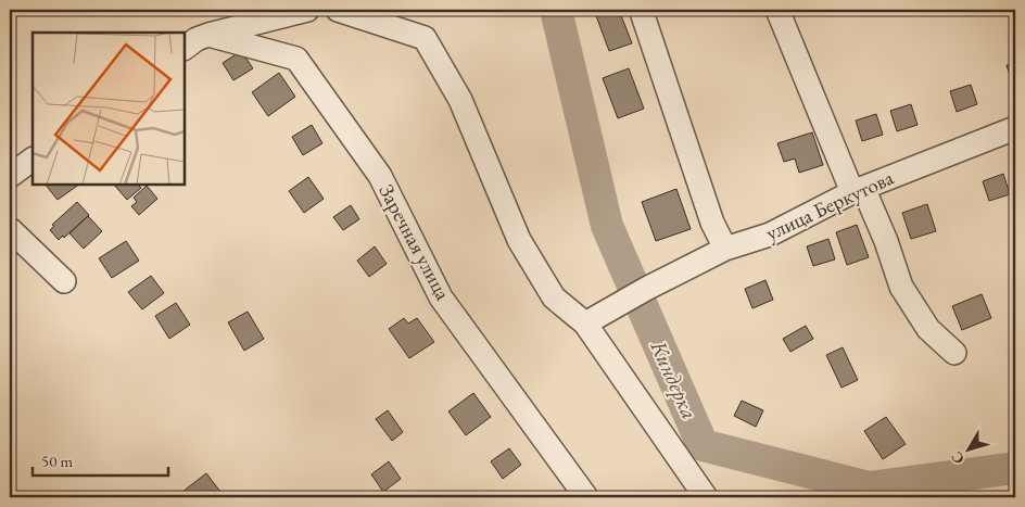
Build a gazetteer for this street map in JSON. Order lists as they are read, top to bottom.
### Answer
{
  "streets": {
    "street": ["улица Беркутова", "Заречная улица"]
  },
  "water": ["Киндерка"],
  "scale_bar": "50 m",
  "north": "bottom left"
}
